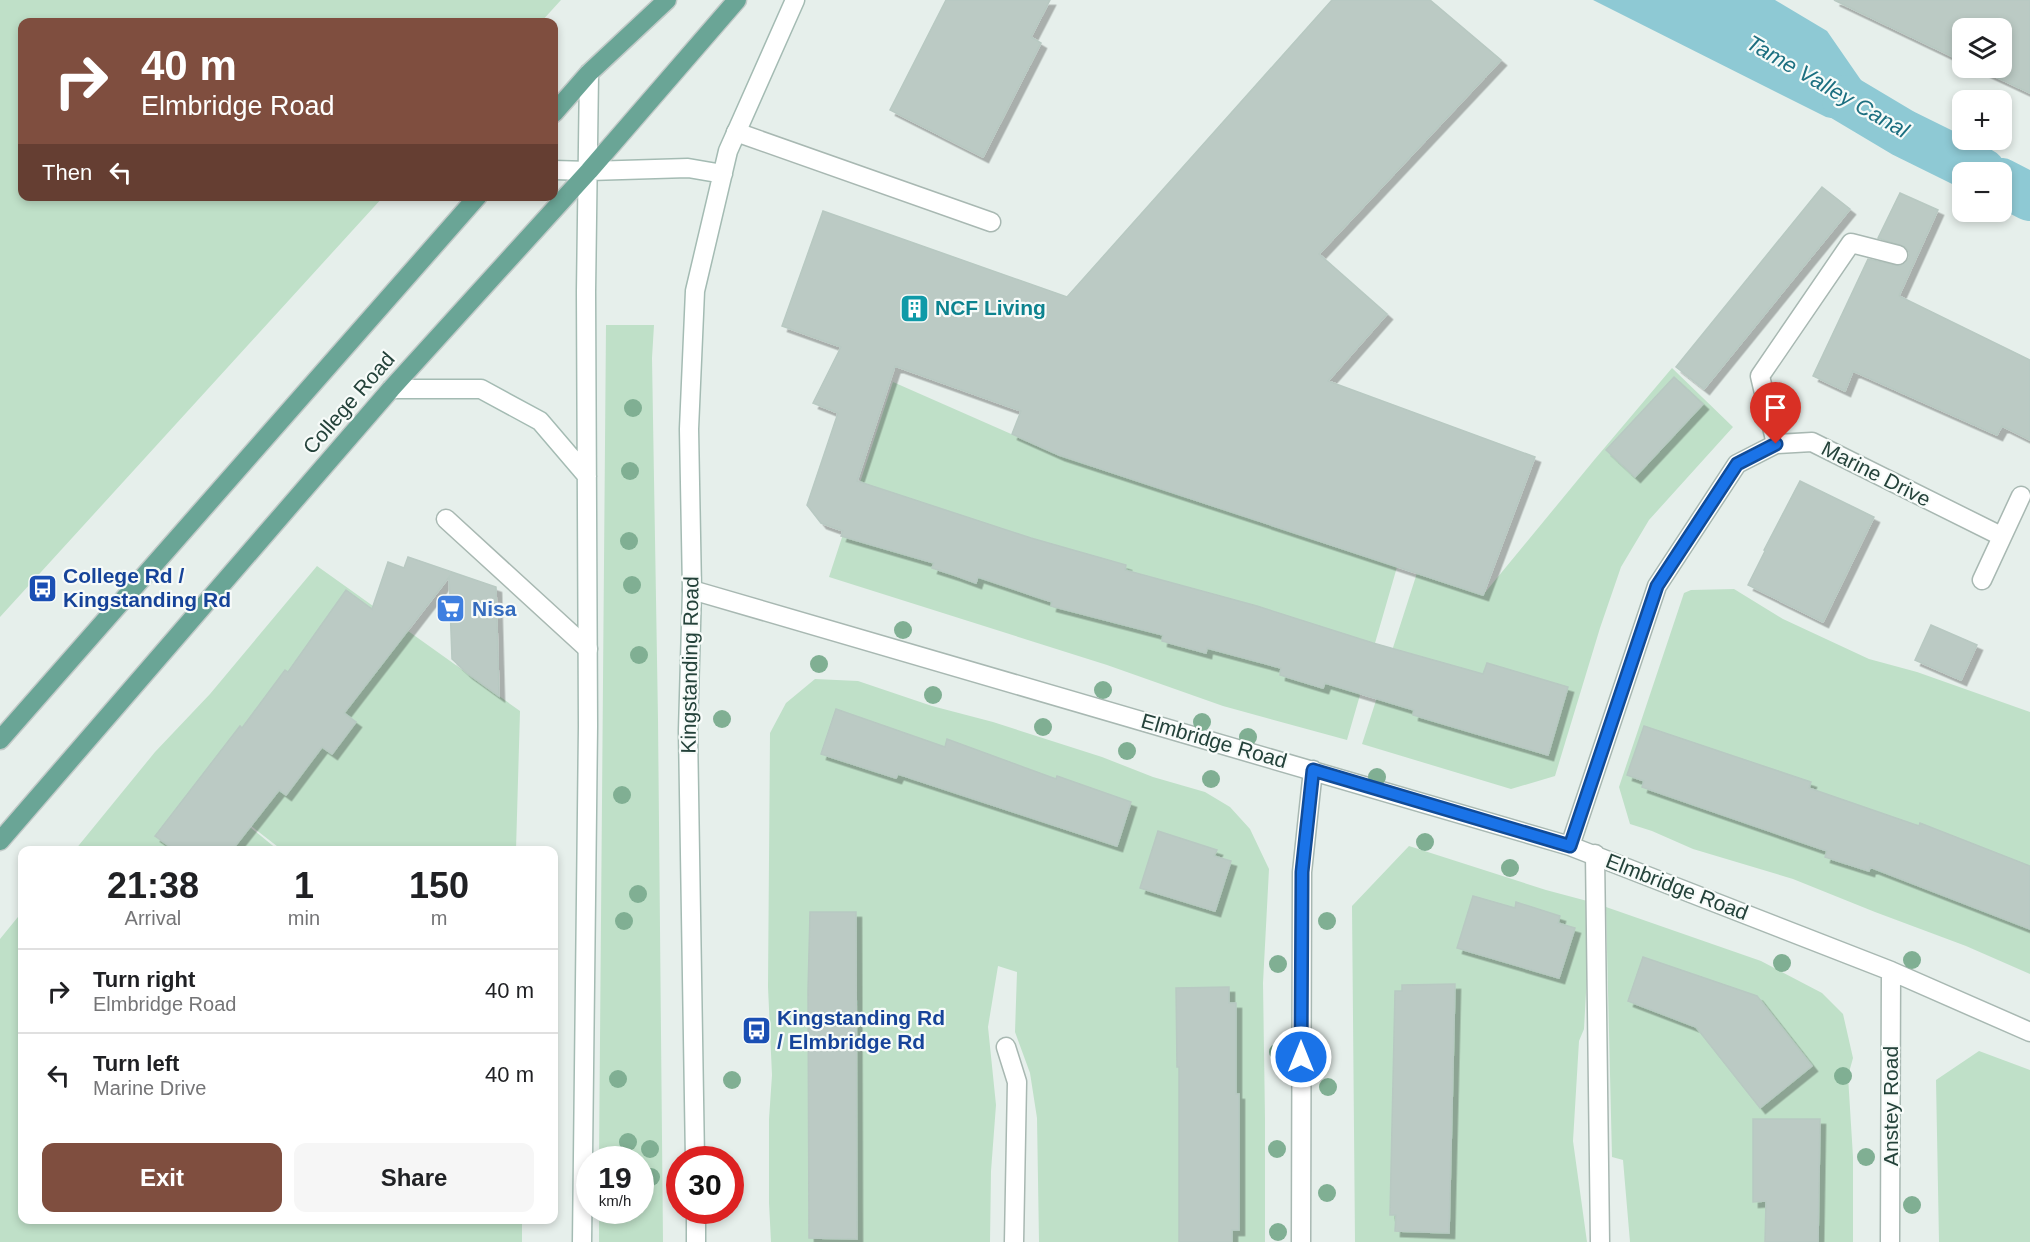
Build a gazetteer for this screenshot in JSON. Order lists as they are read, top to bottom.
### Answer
{
  "streets": {
    "main road": ["College Road"],
    "street": [
      "Marine Drive",
      "Kingstanding Road",
      "Elmbridge Road",
      "Anstey Road"
    ]
  },
  "crossings": [
    ["Marine Drive", "Elmbridge Road"],
    ["Kingstanding Road", "Elmbridge Road"],
    ["Elmbridge Road", "Anstey Road"]
  ],
  "water": ["Tame Valley Canal"],
  "places": {
    "building": ["NCF Living"],
    "bus stop": ["College Rd / Kingstanding Rd", "Kingstanding Rd / Elmbridge Rd"],
    "supermarket": ["Nisa"]
  },
  "page": {
    "map_buttons": ["+", "−"],
    "turn": ["40 m", "Elmbridge Road"],
    "then": "Then",
    "eta": [
      "21:38",
      "Arrival",
      "1",
      "min",
      "150",
      "m"
    ],
    "list": [
      {
        "name": "Turn right",
        "note": "Elmbridge Road",
        "value": "40 m"
      },
      {
        "name": "Turn left",
        "note": "Marine Drive",
        "value": "40 m"
      }
    ],
    "buttons": ["Exit", "Share"],
    "speed": "19 km/h",
    "limit": "30"
  }
}
